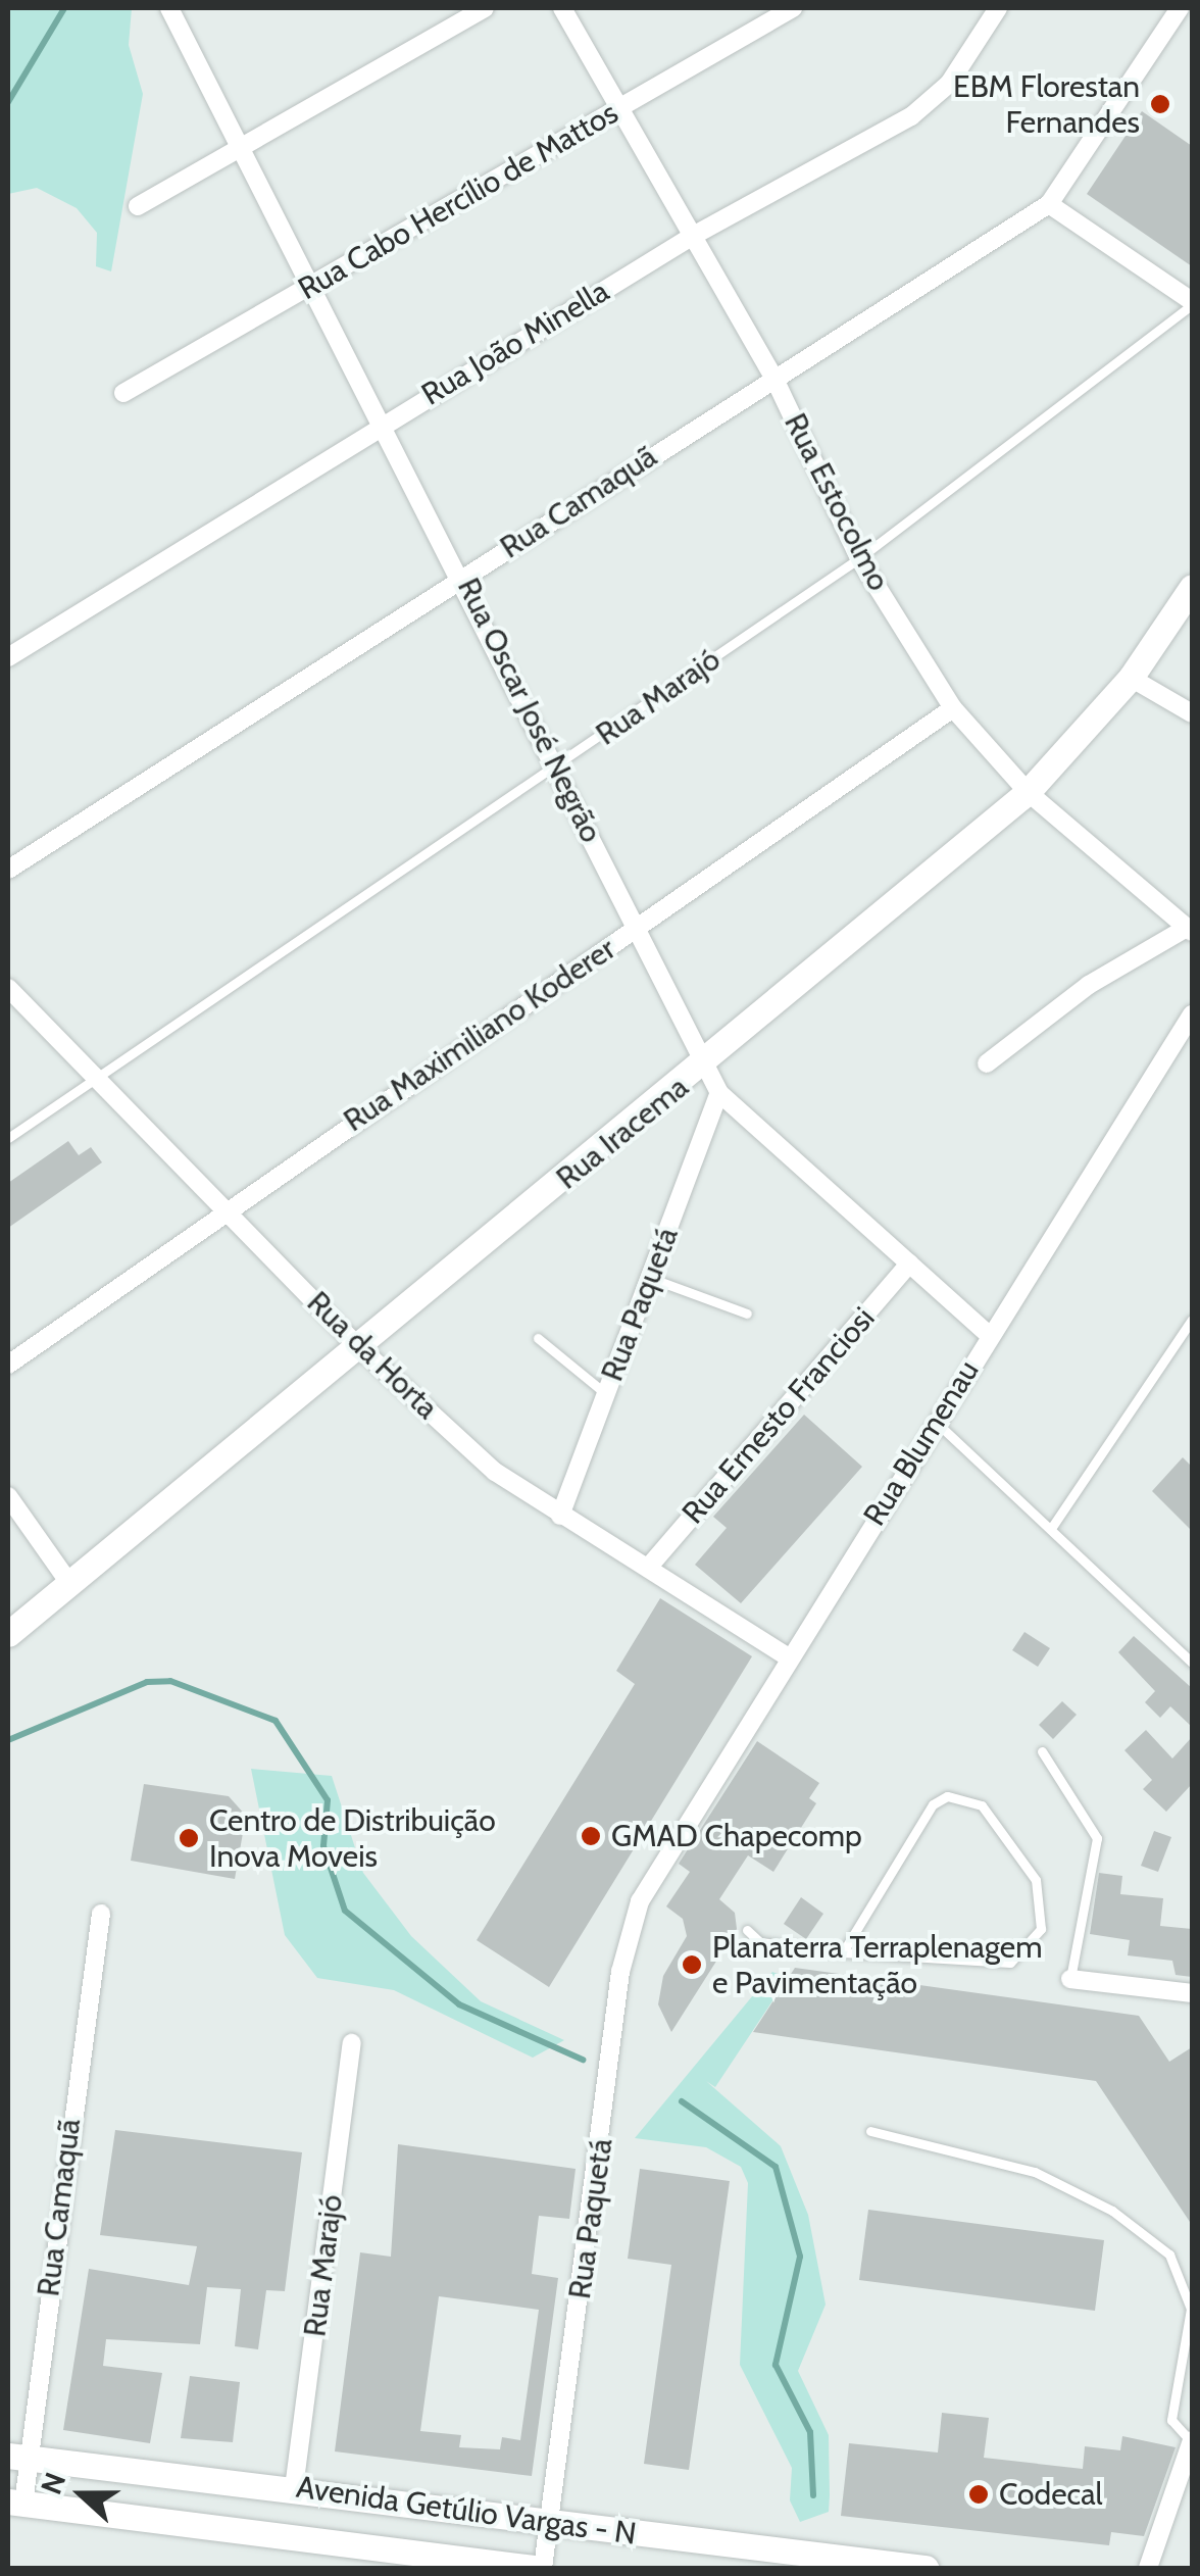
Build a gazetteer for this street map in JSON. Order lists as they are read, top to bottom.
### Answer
{
  "streets": {
    "street": [
      "Rua Cabo Hercílio de Mattos",
      "Rua João Minella",
      "Rua Camaquã",
      "Rua Estocolmo",
      "Rua Marajó",
      "Rua Oscar José Negrão",
      "Rua Maximiliano Koderer",
      "Rua Iracema",
      "Rua Paquetá",
      "Rua da Horta",
      "Rua Ernesto Franciosi",
      "Rua Blumenau",
      "Avenida Getúlio Vargas - N"
    ]
  },
  "crossings": [
    ["Rua Cabo Hercílio de Mattos", "Rua Estocolmo"],
    ["Rua Cabo Hercílio de Mattos", "Rua Oscar José Negrão"],
    ["Rua João Minella", "Rua Estocolmo"],
    ["Rua João Minella", "Rua Oscar José Negrão"],
    ["Rua Camaquã", "Rua Estocolmo"],
    ["Rua Camaquã", "Rua Oscar José Negrão"],
    ["Rua Camaquã", "Avenida Getúlio Vargas - N"],
    ["Rua Estocolmo", "Rua Marajó"],
    ["Rua Estocolmo", "Rua Maximiliano Koderer"],
    ["Rua Estocolmo", "Rua Iracema"],
    ["Rua Marajó", "Rua Oscar José Negrão"],
    ["Rua Marajó", "Rua da Horta"],
    ["Rua Marajó", "Avenida Getúlio Vargas - N"],
    ["Rua Oscar José Negrão", "Rua Maximiliano Koderer"],
    ["Rua Oscar José Negrão", "Rua Iracema"],
    ["Rua Oscar José Negrão", "Rua Paquetá"],
    ["Rua Oscar José Negrão", "Rua Ernesto Franciosi"],
    ["Rua Oscar José Negrão", "Rua Blumenau"],
    ["Rua Maximiliano Koderer", "Rua da Horta"],
    ["Rua Iracema", "Rua da Horta"],
    ["Rua Paquetá", "Rua da Horta"],
    ["Rua Paquetá", "Rua Blumenau"],
    ["Rua Paquetá", "Avenida Getúlio Vargas - N"],
    ["Rua da Horta", "Rua Ernesto Franciosi"],
    ["Rua da Horta", "Rua Blumenau"]
  ],
  "places": [
    "EBM Florestan Fernandes",
    "GMAD Chapecomp",
    "Centro de Distribuição Inova Moveis",
    "Planaterra Terraplenagem e Pavimentação",
    "Codecal"
  ],
  "north": "left"
}
